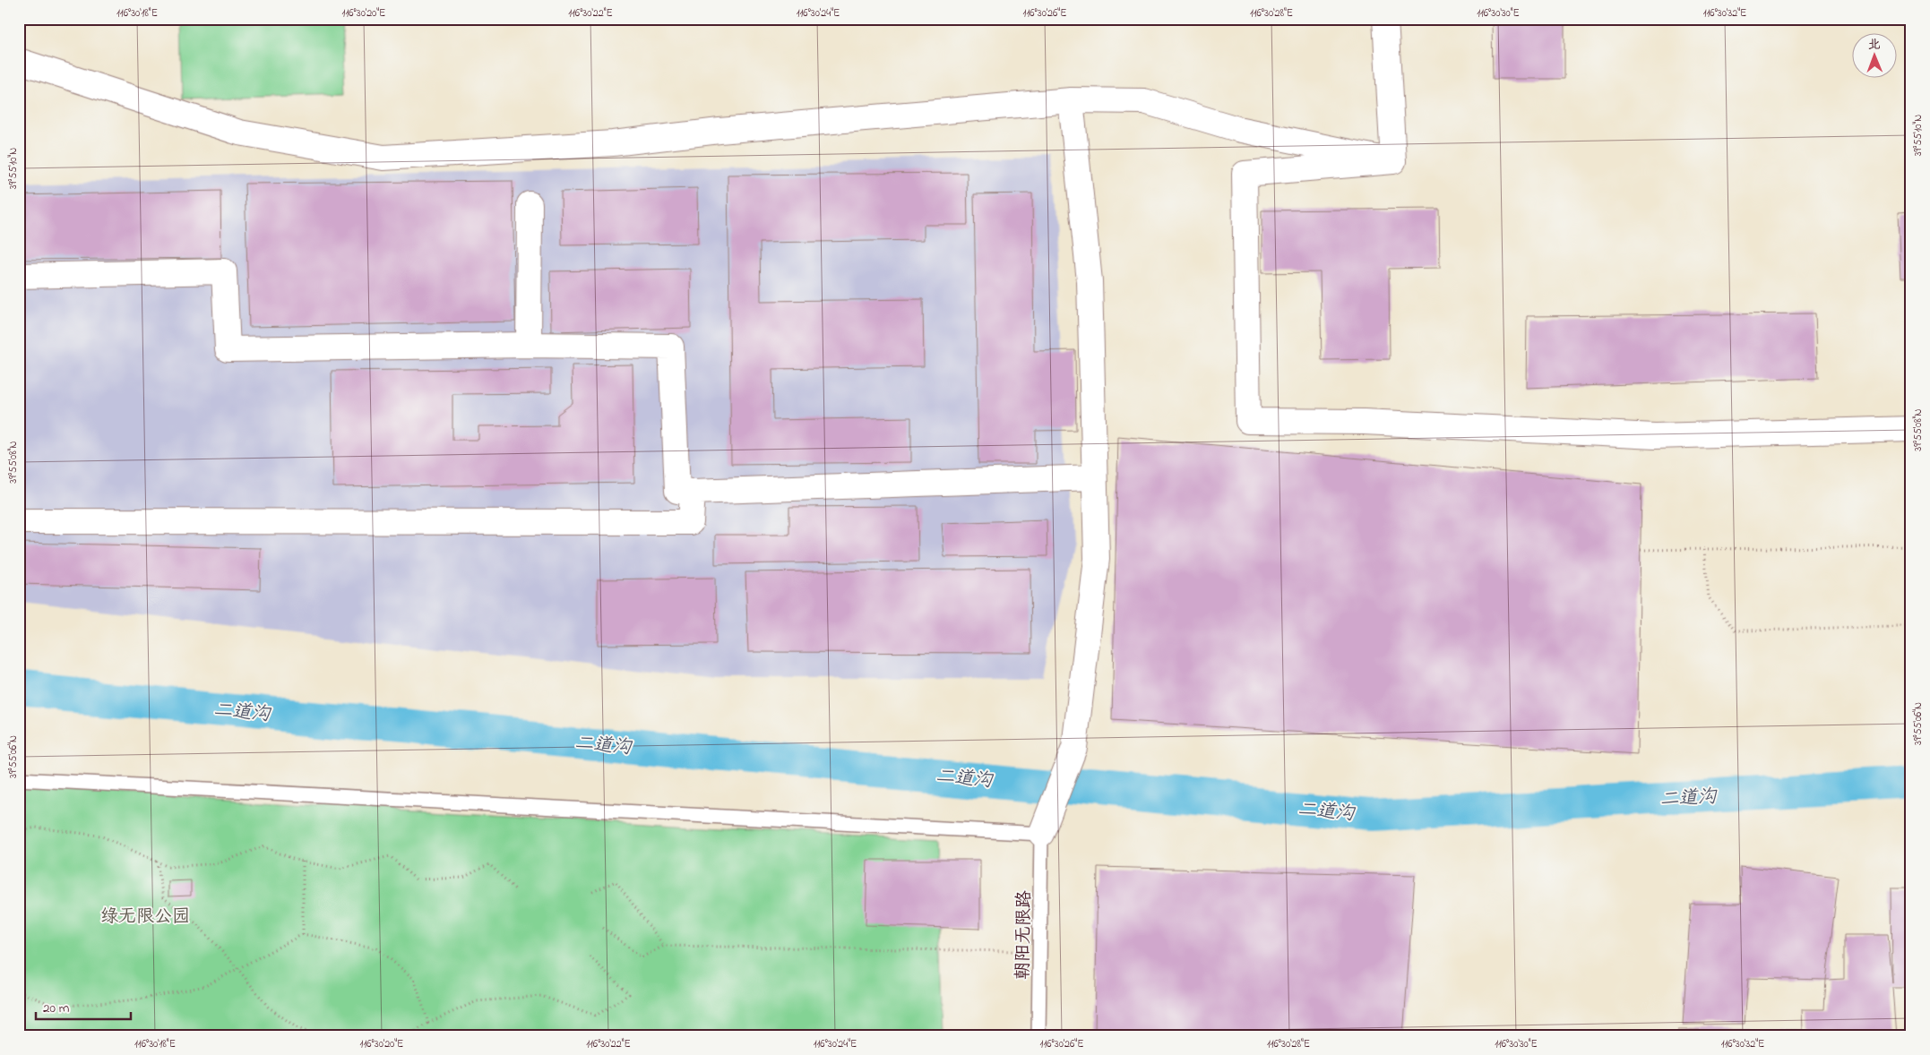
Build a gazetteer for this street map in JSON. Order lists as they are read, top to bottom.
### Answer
{
  "streets": {
    "lane": ["朝阳无限路"]
  },
  "water": ["二道沟"],
  "parks": ["绿无限公园"],
  "scale_bar": "20 m",
  "north": "top",
  "coordinates": [
    "116°30'18\"E",
    "116°30'20\"E",
    "116°30'22\"E",
    "116°30'24\"E",
    "116°30'26\"E",
    "116°30'28\"E",
    "116°30'30\"E",
    "116°30'32\"E",
    "39°55'10\"N",
    "39°55'08\"N",
    "39°55'06\"N"
  ]
}
